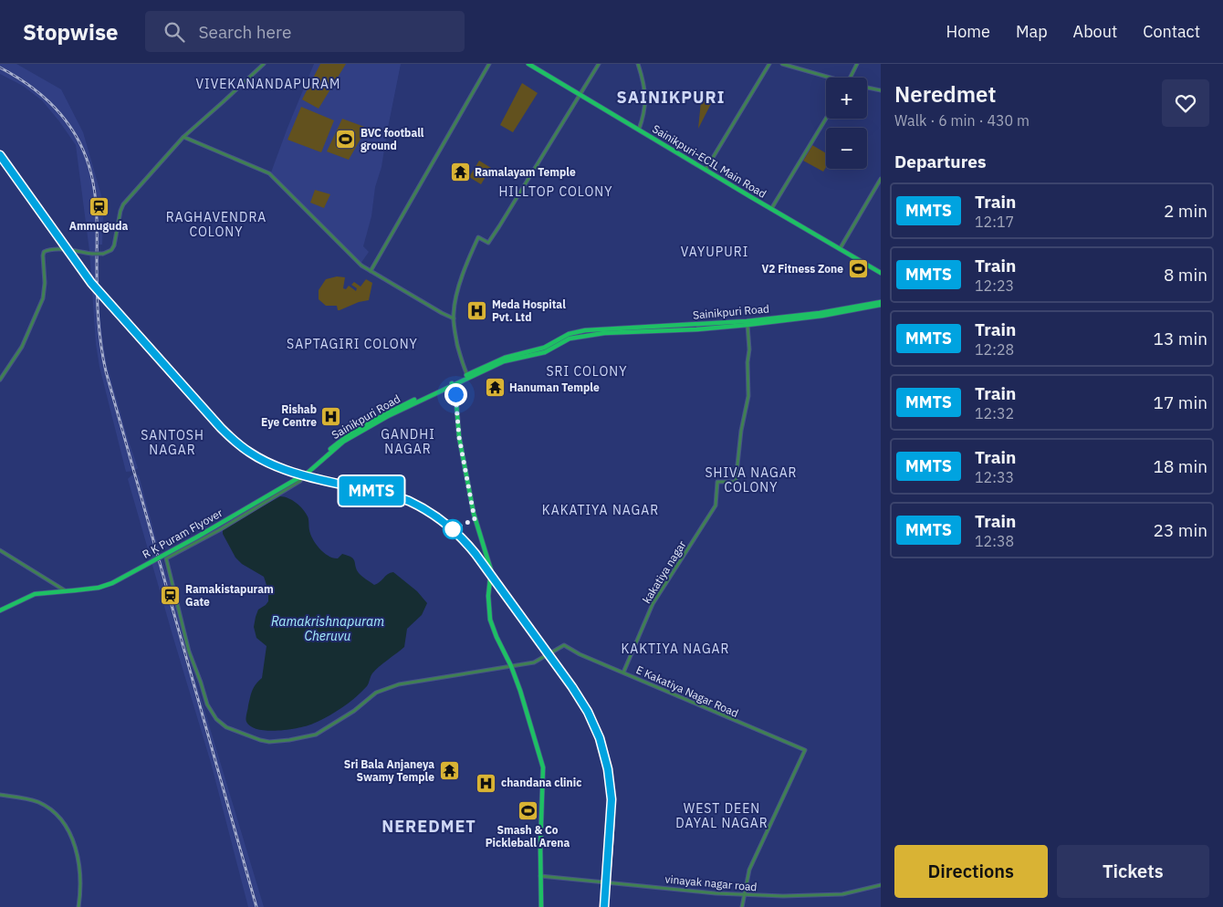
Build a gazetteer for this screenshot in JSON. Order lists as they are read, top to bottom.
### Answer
{
  "streets": {
    "main road": ["Sainikpuri-ECIL Main Road", "Sainikpuri Road", "R K Puram Flyover"],
    "street": ["kakatiya nagar", "E Kakatiya Nagar Road", "vinayak nagar road"]
  },
  "crossings": [
    ["Sainikpuri Road", "R K Puram Flyover"],
    ["Sainikpuri Road", "kakatiya nagar"],
    ["kakatiya nagar", "E Kakatiya Nagar Road"],
    ["E Kakatiya Nagar Road", "vinayak nagar road"]
  ],
  "districts": [
    "VIVEKANANDAPURAM",
    "SAINIKPURI",
    "HILLTOP COLONY",
    "RAGHAVENDRA COLONY",
    "VAYUPURI",
    "SAPTAGIRI COLONY",
    "SRI COLONY",
    "GANDHI NAGAR",
    "SANTOSH NAGAR",
    "SHIVA NAGAR COLONY",
    "KAKATIYA NAGAR",
    "KAKTIYA NAGAR",
    "WEST DEEN DAYAL NAGAR",
    "NEREDMET"
  ],
  "water": ["Ramakrishnapuram Cheruvu"],
  "places": {
    "sports": ["BVC football ground", "V2 Fitness Zone", "Smash & Co Pickleball Arena"],
    "temple": ["Ramalayam Temple", "Hanuman Temple", "Sri Bala Anjaneya Swamy Temple"],
    "station": ["Ammuguda", "Ramakistapuram Gate"],
    "hospital": ["Meda Hospital Pvt. Ltd", "Rishab Eye Centre", "chandana clinic"]
  },
  "page": {
    "header": "Stopwise",
    "search": "Search here",
    "nav": [
      "Home",
      "Map",
      "About",
      "Contact"
    ],
    "on_map": "MMTS",
    "heading": [
      ["Neredmet", "Walk · 6 min · 430 m"],
      "Departures"
    ],
    "map_buttons": ["+", "−"],
    "list": [
      {
        "mark": "MMTS",
        "name": "Train",
        "note": "12:17",
        "value": "2 min"
      },
      {
        "mark": "MMTS",
        "name": "Train",
        "note": "12:23",
        "value": "8 min"
      },
      {
        "mark": "MMTS",
        "name": "Train",
        "note": "12:28",
        "value": "13 min"
      },
      {
        "mark": "MMTS",
        "name": "Train",
        "note": "12:32",
        "value": "17 min"
      },
      {
        "mark": "MMTS",
        "name": "Train",
        "note": "12:33",
        "value": "18 min"
      },
      {
        "mark": "MMTS",
        "name": "Train",
        "note": "12:38",
        "value": "23 min"
      }
    ],
    "buttons": ["Directions", "Tickets"]
  }
}
